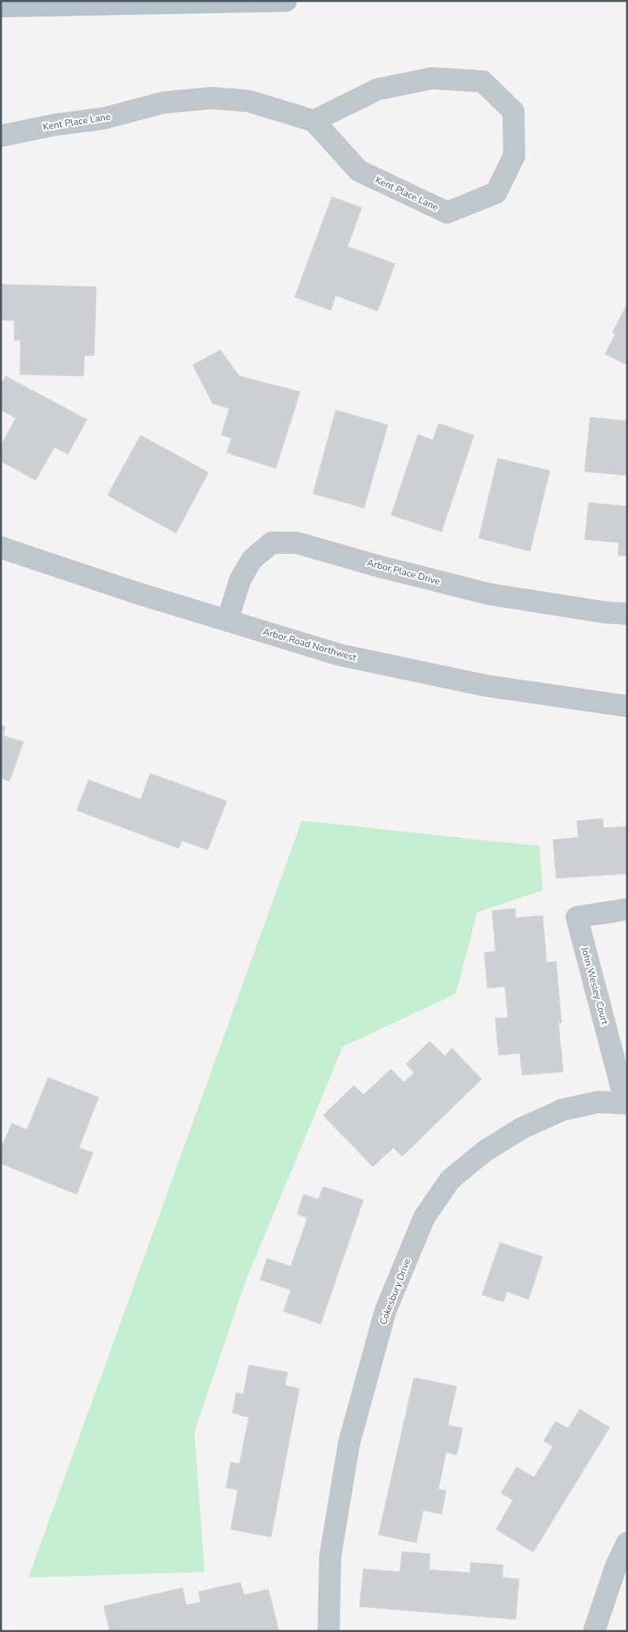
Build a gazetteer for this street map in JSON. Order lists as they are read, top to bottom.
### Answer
{
  "streets": {
    "street": [
      "Kent Place Lane",
      "Arbor Place Drive",
      "Arbor Road Northwest",
      "John Wesley Court",
      "Cokesbury Drive"
    ]
  },
  "crossings": [
    ["Arbor Place Drive", "Arbor Road Northwest"],
    ["John Wesley Court", "Cokesbury Drive"]
  ]
}
